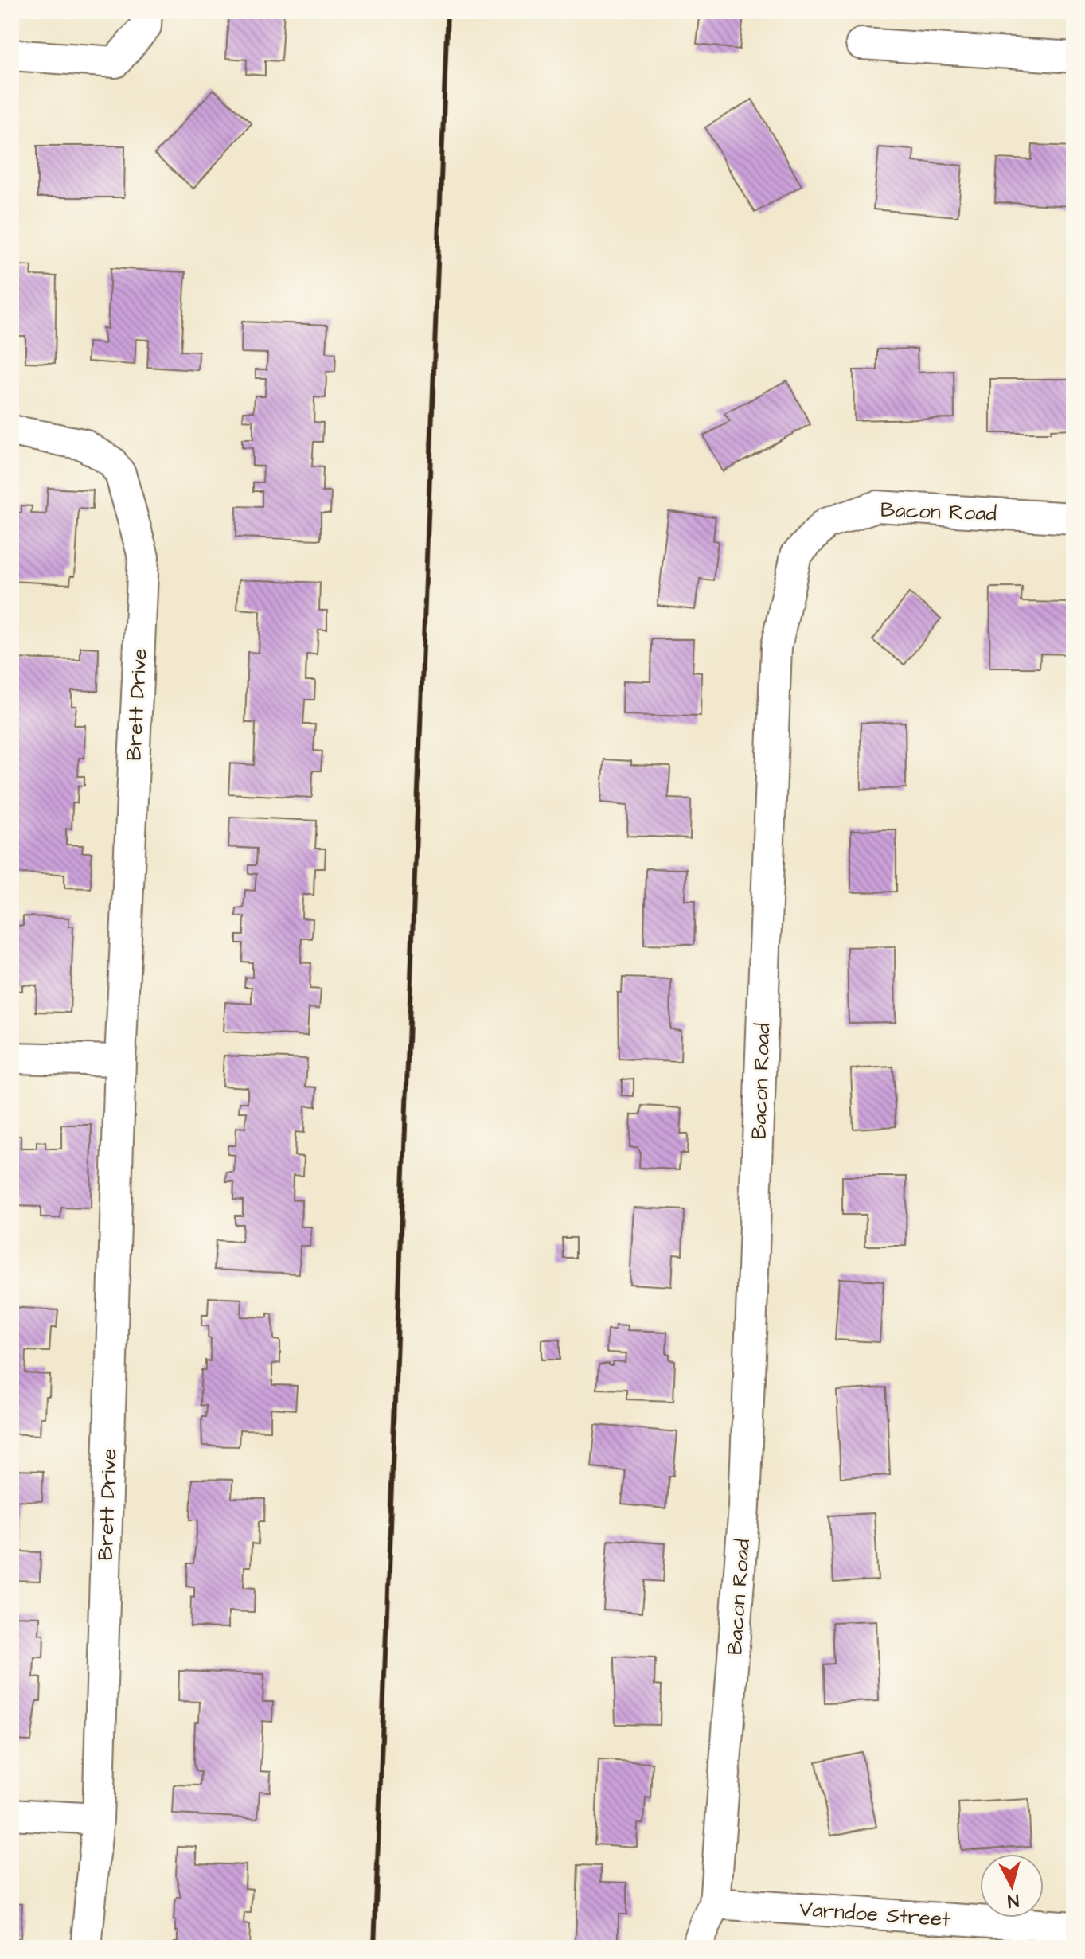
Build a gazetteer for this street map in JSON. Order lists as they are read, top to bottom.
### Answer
{
  "streets": {
    "street": ["Bacon Road", "Brett Drive", "Varndoe Street"]
  },
  "crossings": [
    ["Bacon Road", "Varndoe Street"]
  ],
  "north": "bottom"
}
